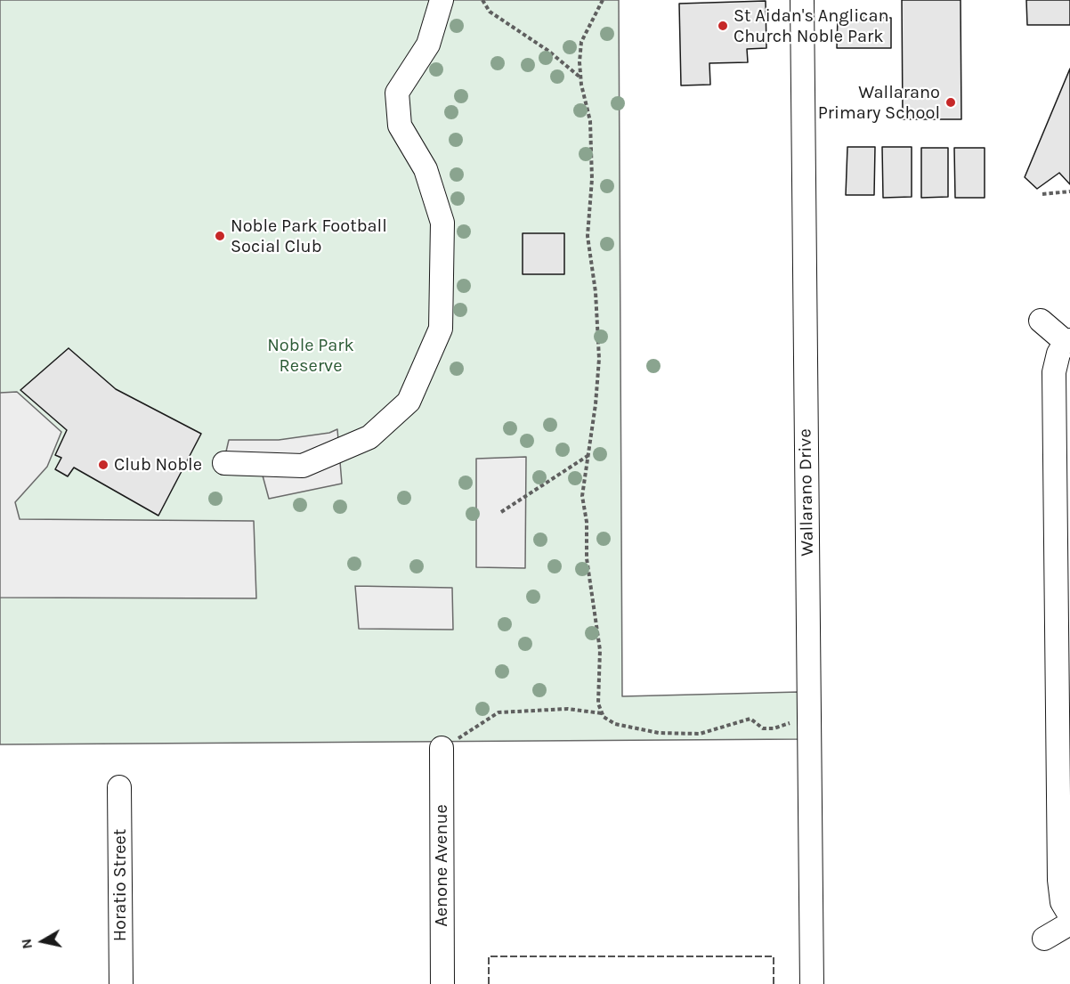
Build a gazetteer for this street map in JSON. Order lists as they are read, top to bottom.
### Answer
{
  "streets": {
    "street": ["Wallarano Drive", "Aenone Avenue", "Horatio Street"]
  },
  "parks": ["Noble Park Reserve"],
  "places": [
    "St Aidan's Anglican Church Noble Park",
    "Wallarano Primary School",
    "Noble Park Football Social Club",
    "Club Noble"
  ],
  "north": "left"
}
